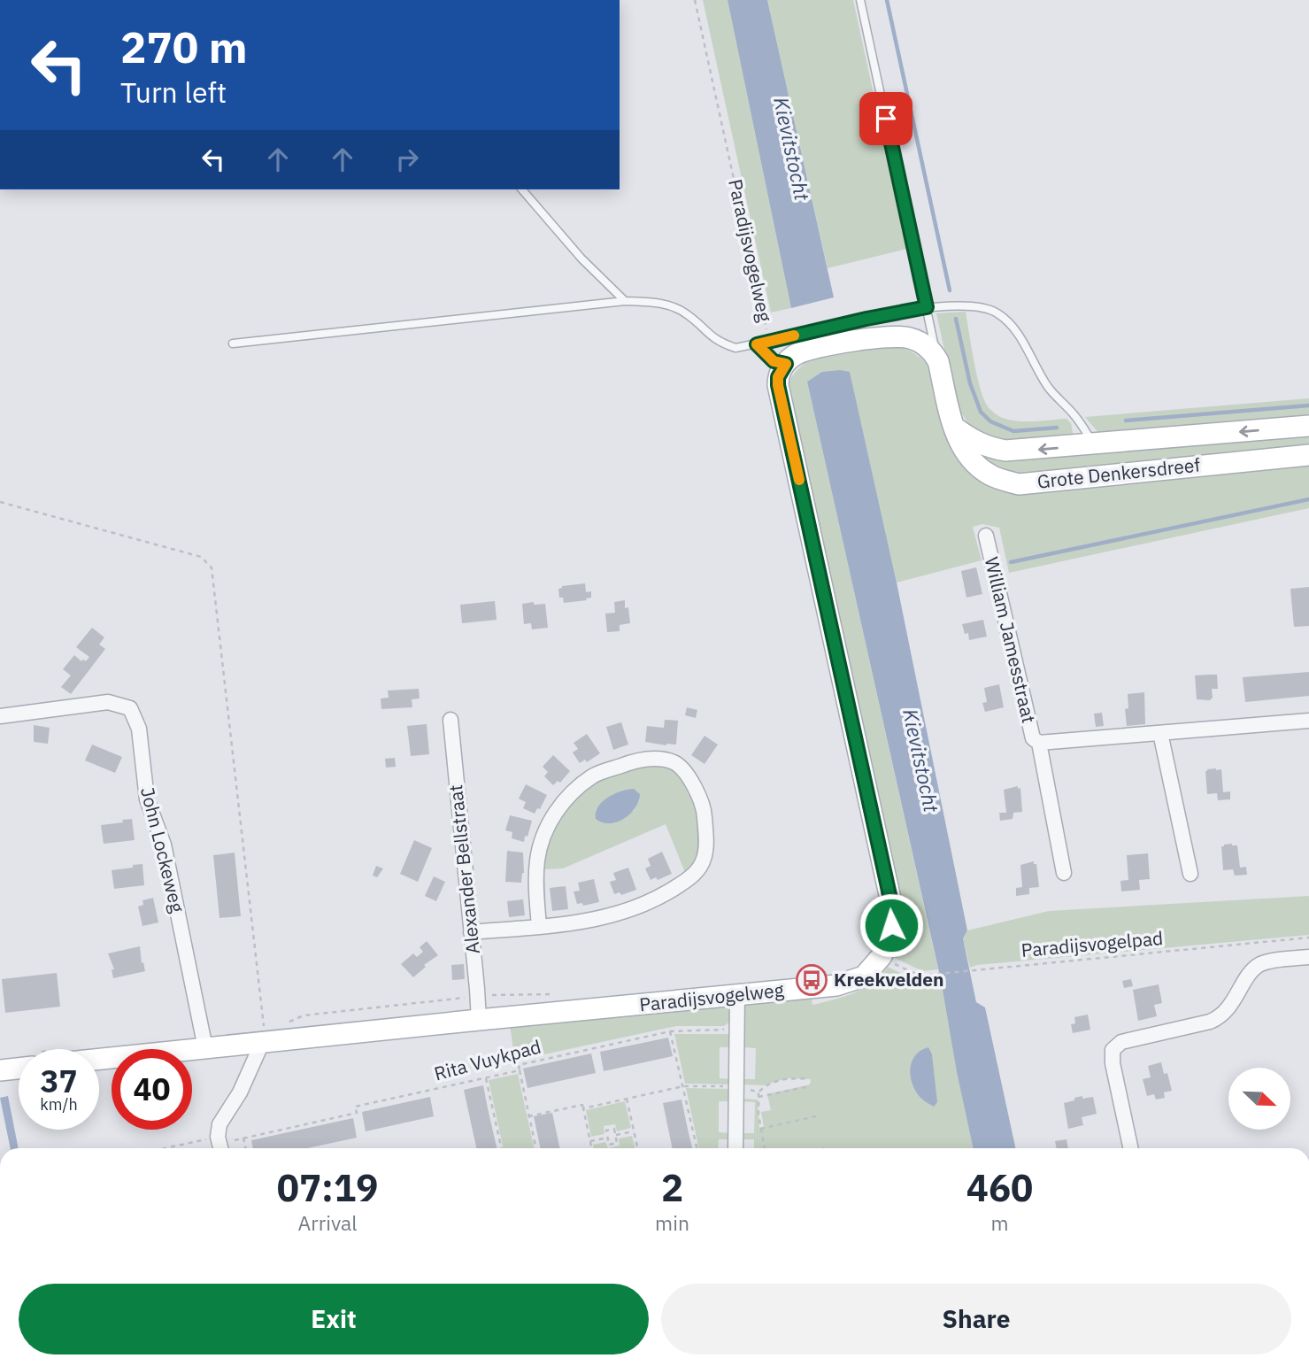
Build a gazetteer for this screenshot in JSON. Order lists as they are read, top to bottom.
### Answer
{
  "streets": {
    "street": [
      "Paradijsvogelweg",
      "Grote Denkersdreef",
      "William Jamesstraat",
      "John Lockeweg",
      "Alexander Bellstraat"
    ],
    "path": ["Paradijsvogelpad", "Rita Vuykpad"]
  },
  "crossings": [
    ["Paradijsvogelweg", "John Lockeweg"],
    ["Paradijsvogelweg", "Alexander Bellstraat"],
    ["Paradijsvogelweg", "Paradijsvogelpad"]
  ],
  "water": ["Kievitstocht"],
  "places": {
    "bus stop": ["Kreekvelden"]
  },
  "north": "bottom right",
  "page": {
    "turn": ["270 m", "Turn left"],
    "speed": "37 km/h",
    "limit": "40",
    "eta": [
      "07:19",
      "Arrival",
      "2",
      "min",
      "460",
      "m"
    ],
    "buttons": ["Exit", "Share"]
  }
}
